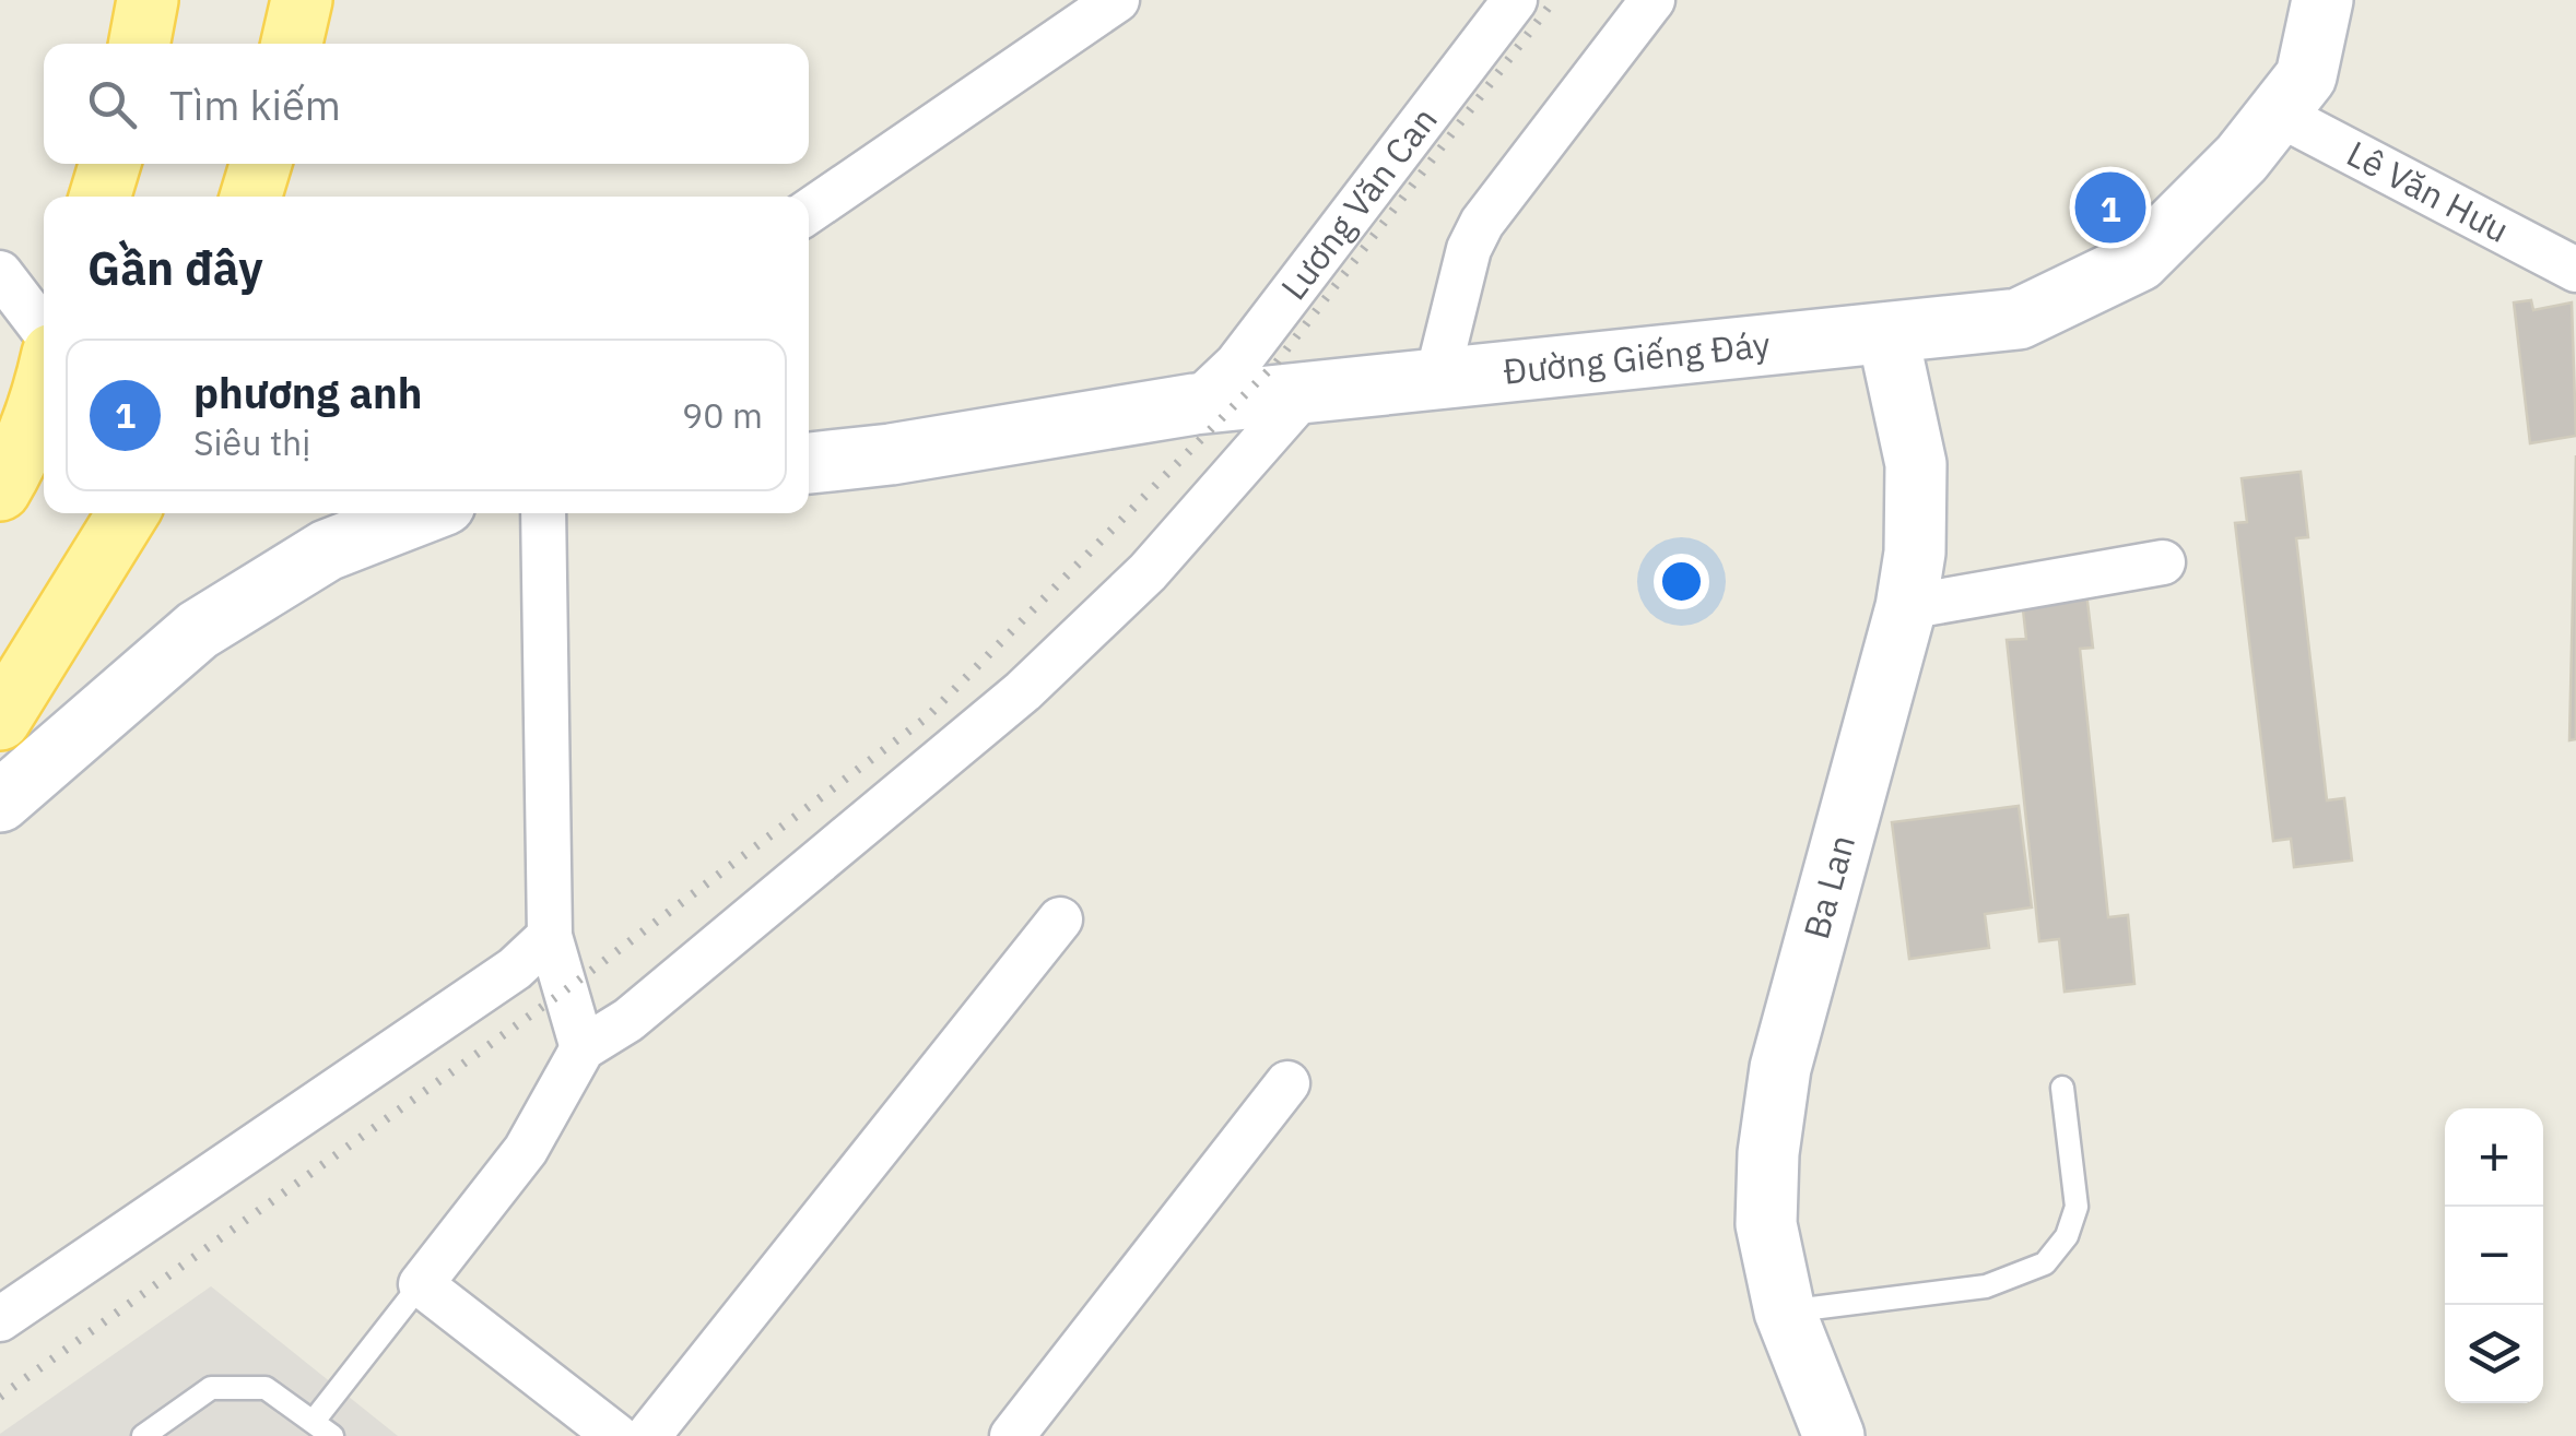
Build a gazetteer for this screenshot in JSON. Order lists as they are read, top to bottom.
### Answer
{
  "streets": {
    "main road": ["Đường Giếng Đáy", "Ba Lan"],
    "street": ["Lê Văn Hưu", "Lương Văn Can"]
  },
  "crossings": [
    ["Lê Văn Hưu", "Đường Giếng Đáy"],
    ["Lương Văn Can", "Đường Giếng Đáy"],
    ["Đường Giếng Đáy", "Ba Lan"]
  ],
  "page": {
    "search": "Tìm kiếm",
    "pins": "1",
    "heading": "Gần đây",
    "list": [
      {
        "mark": "1",
        "name": "phương anh",
        "note": "Siêu thị",
        "value": "90 m"
      }
    ],
    "map_buttons": ["+", "−"]
  }
}
